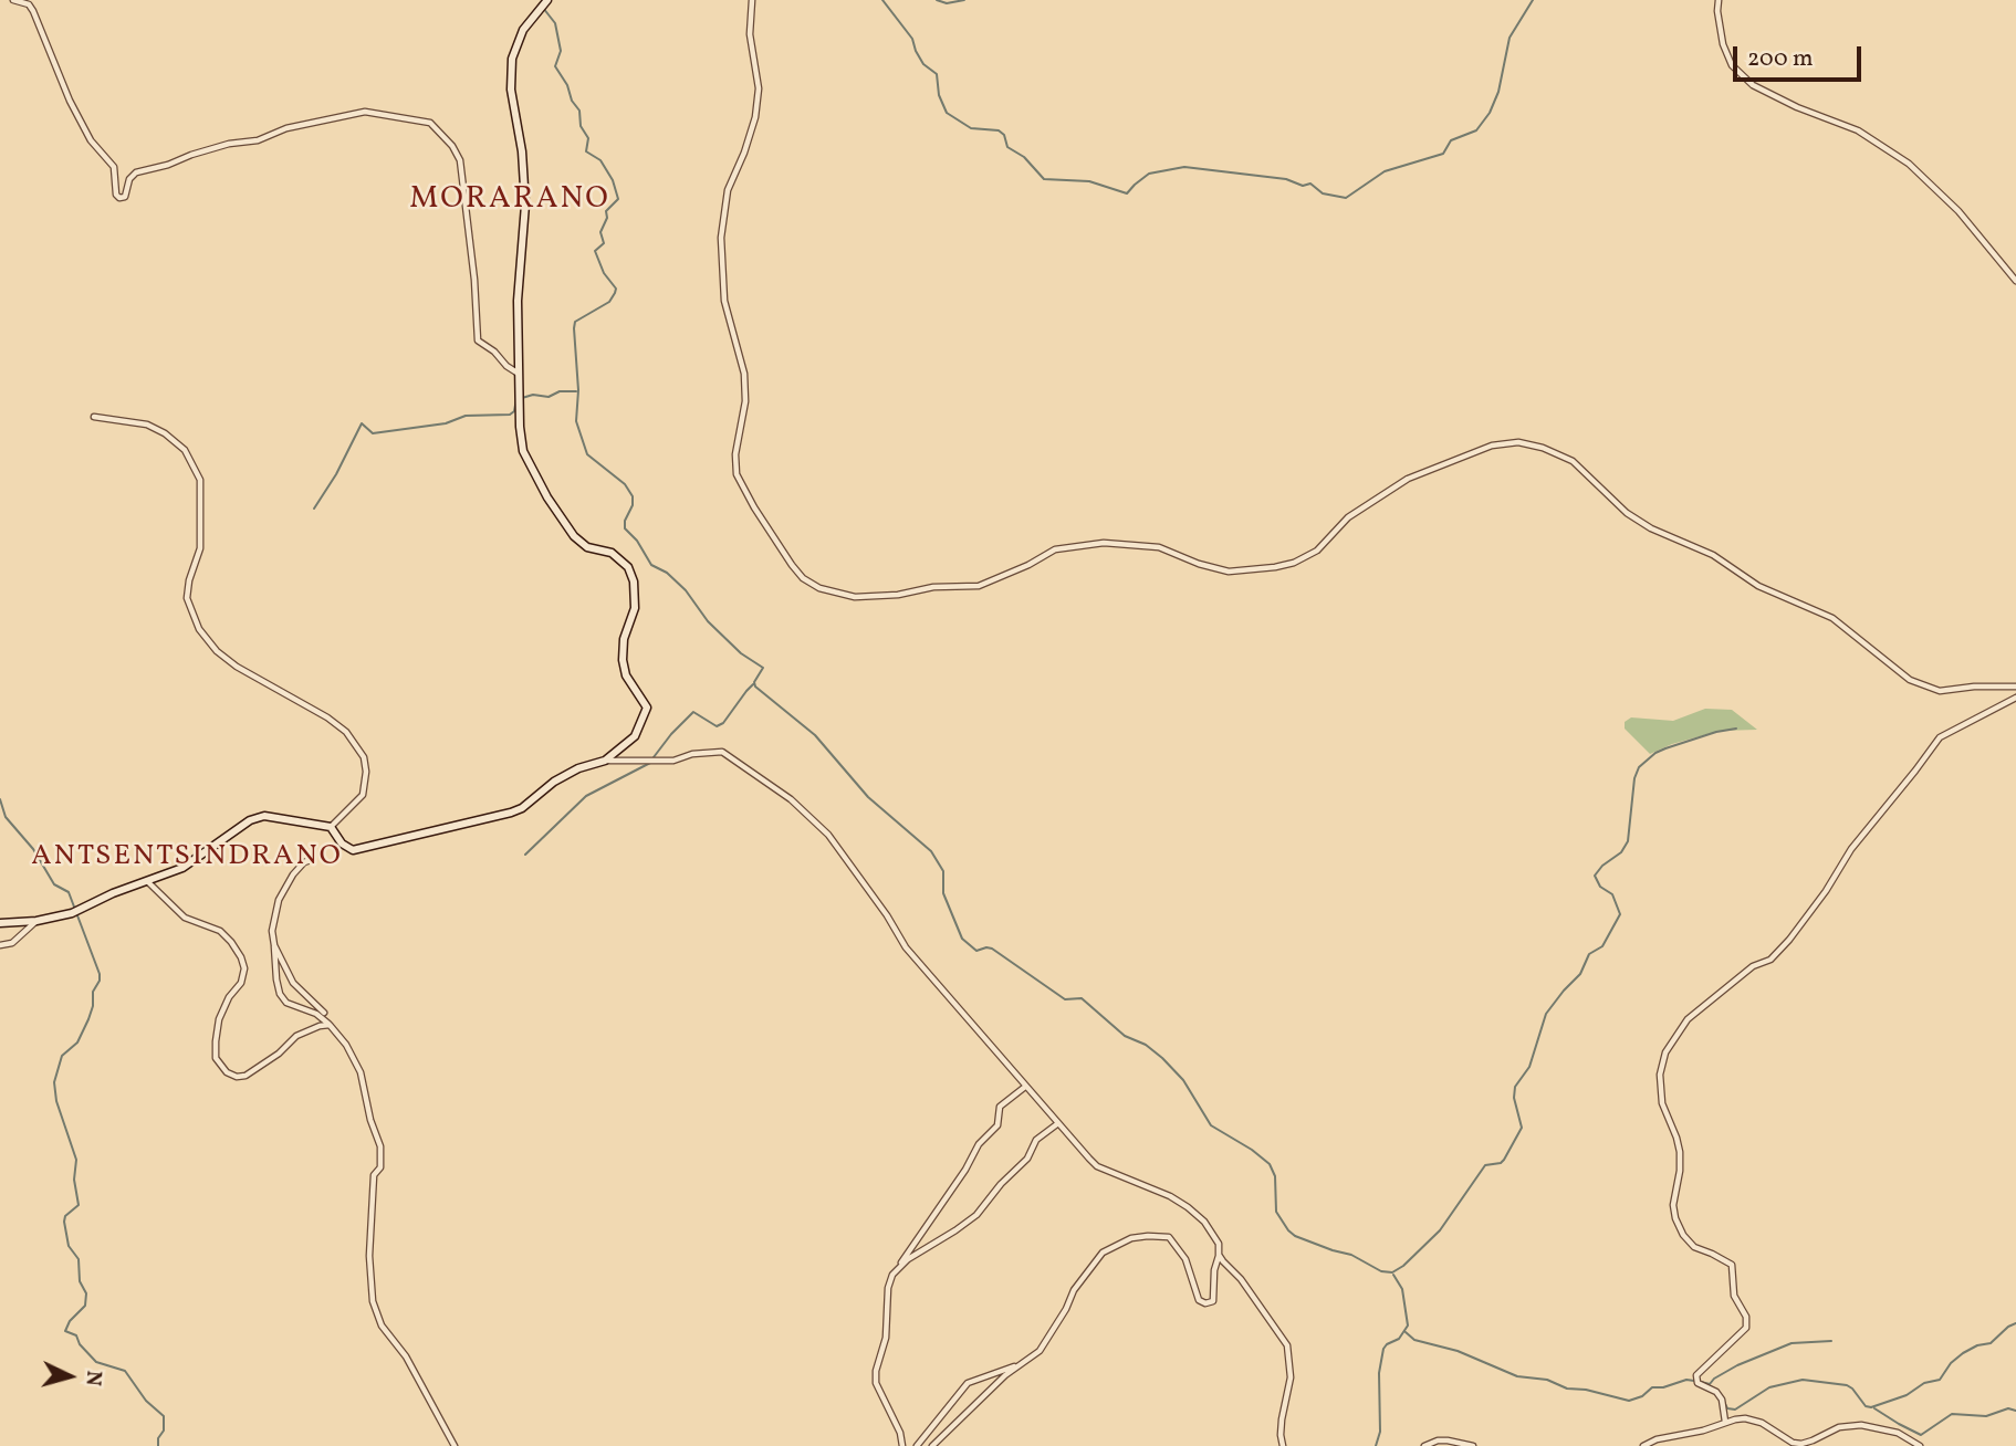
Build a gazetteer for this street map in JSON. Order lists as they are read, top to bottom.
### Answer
{
  "districts": ["MORARANO", "ANTSENTSINDRANO"],
  "scale_bar": "200 m",
  "north": "right"
}
